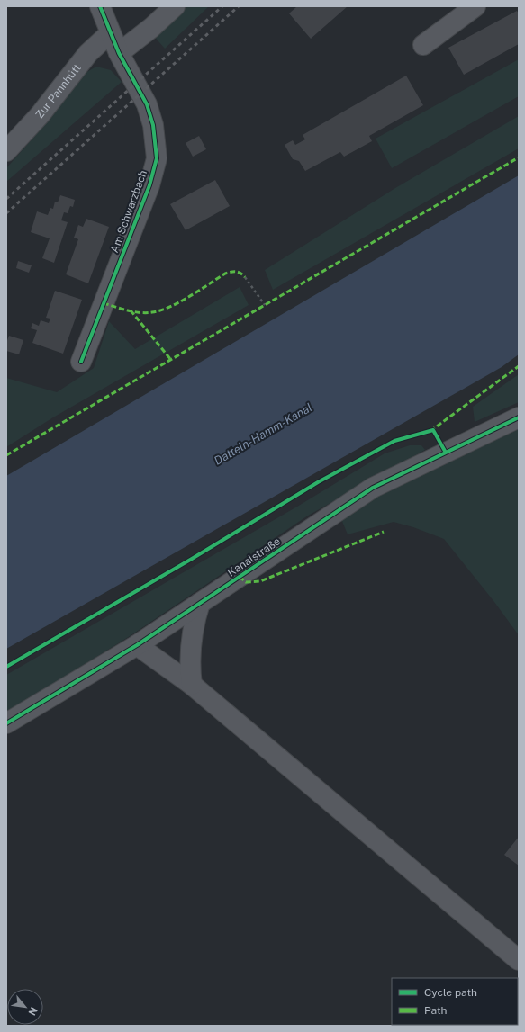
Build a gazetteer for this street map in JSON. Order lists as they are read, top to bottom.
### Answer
{
  "streets": {
    "street": ["Zur Pannhütt", "Am Schwarzbach", "Kanalstraße"]
  },
  "crossings": [
    ["Zur Pannhütt", "Am Schwarzbach"]
  ],
  "water": ["Datteln-Hamm-Kanal"],
  "legend": ["Cycle path", "Path"],
  "north": "bottom right"
}
